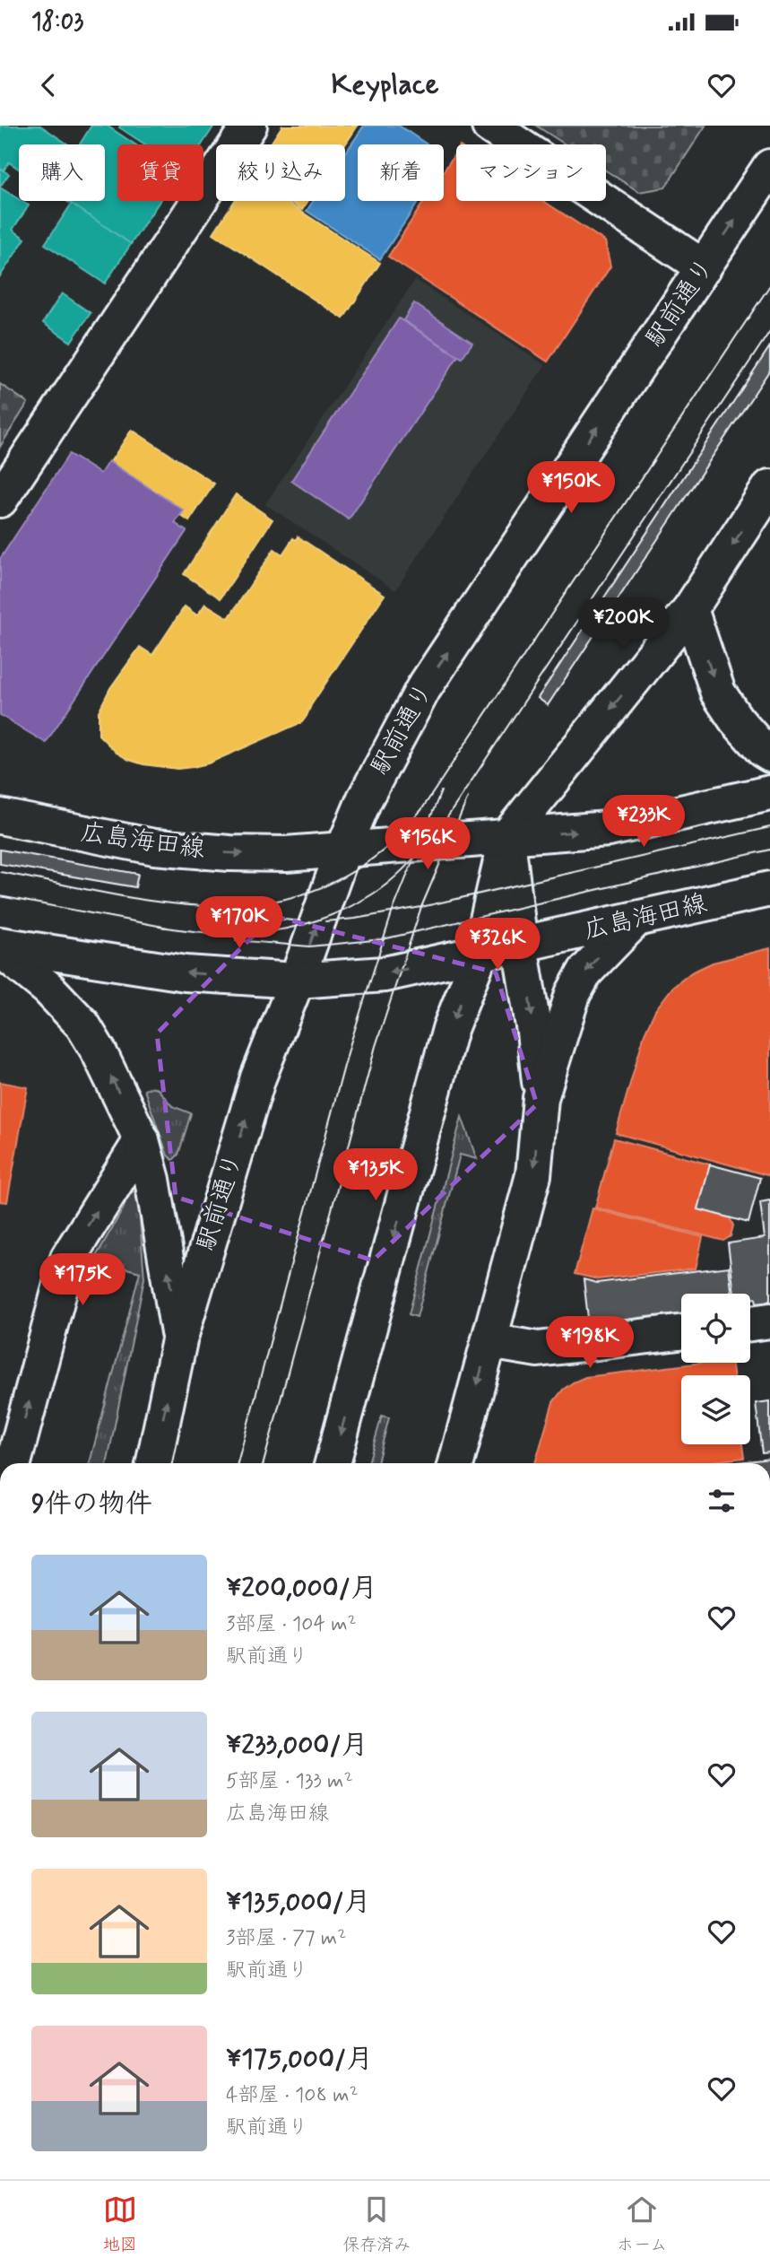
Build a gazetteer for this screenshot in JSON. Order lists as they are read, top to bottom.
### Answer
{
  "streets": {
    "street": ["駅前通り", "広島海田線"]
  },
  "crossings": [
    ["駅前通り", "広島海田線"]
  ],
  "page": {
    "status": "18:03",
    "header": "Keyplace",
    "chip": [
      "購入",
      "賃貸",
      "絞り込み",
      "新着",
      "マンション"
    ],
    "price": [
      "¥150K",
      "¥200K",
      "¥233K",
      "¥156K",
      "¥170K",
      "¥326K",
      "¥135K",
      "¥175K",
      "¥198K"
    ],
    "heading": "9件の物件",
    "list": [
      {
        "name": "¥200,000/月",
        "note": "3部屋 · 104 m² · 駅前通り"
      },
      {
        "name": "¥233,000/月",
        "note": "5部屋 · 133 m² · 広島海田線"
      },
      {
        "name": "¥135,000/月",
        "note": "3部屋 · 77 m² · 駅前通り"
      },
      {
        "name": "¥175,000/月",
        "note": "4部屋 · 108 m² · 駅前通り"
      }
    ],
    "tabs": ["地図", "保存済み", "ホーム"]
  }
}
